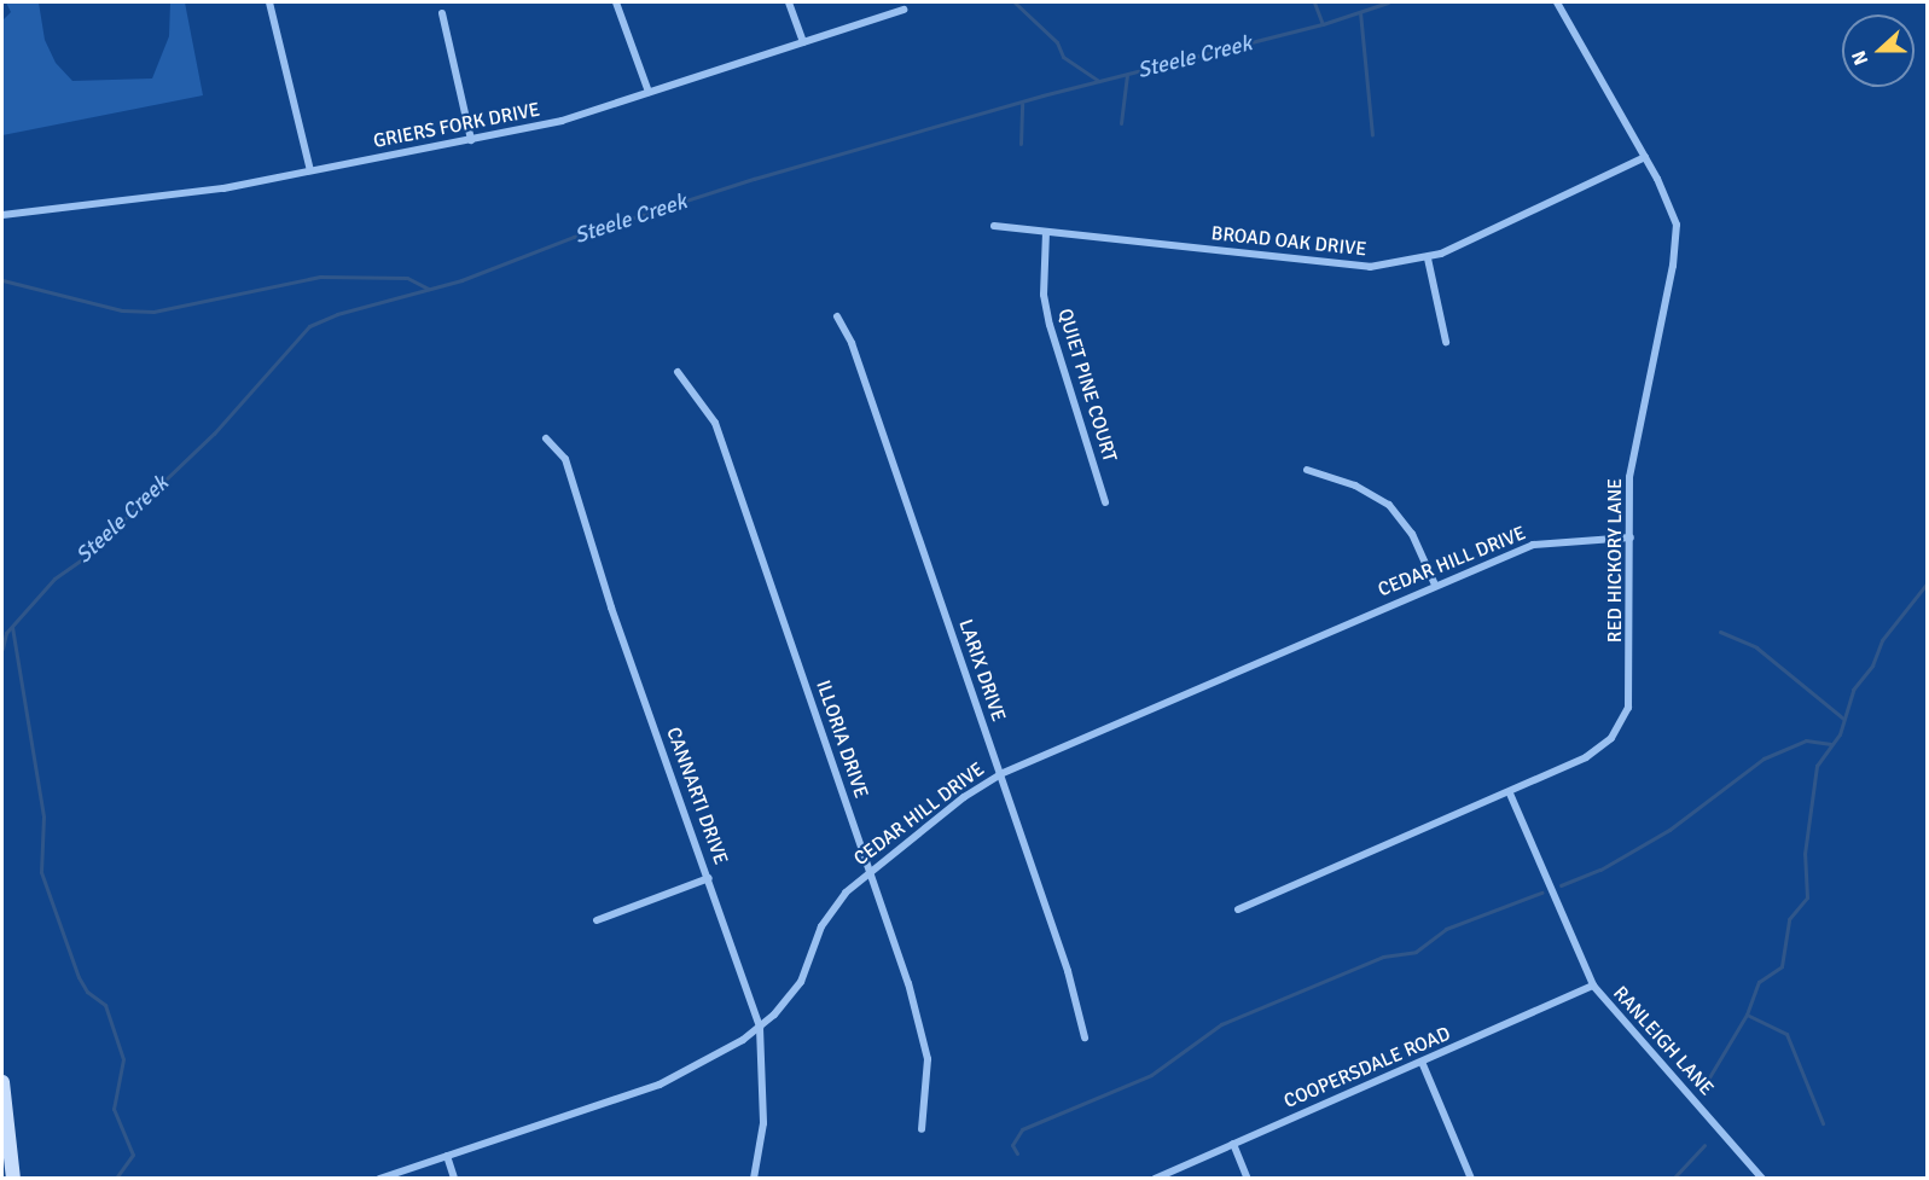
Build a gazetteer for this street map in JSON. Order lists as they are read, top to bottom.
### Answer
{
  "streets": {
    "street": [
      "GRIERS FORK DRIVE",
      "BROAD OAK DRIVE",
      "QUIET PINE COURT",
      "RED HICKORY LANE",
      "CEDAR HILL DRIVE",
      "LARIX DRIVE",
      "ILLORIA DRIVE",
      "CANNARTI DRIVE",
      "RANLEIGH LANE",
      "COOPERSDALE ROAD"
    ]
  },
  "crossings": [
    ["BROAD OAK DRIVE", "QUIET PINE COURT"],
    ["BROAD OAK DRIVE", "RED HICKORY LANE"],
    ["RED HICKORY LANE", "CEDAR HILL DRIVE"],
    ["RED HICKORY LANE", "RANLEIGH LANE"],
    ["CEDAR HILL DRIVE", "LARIX DRIVE"],
    ["CEDAR HILL DRIVE", "ILLORIA DRIVE"],
    ["CEDAR HILL DRIVE", "CANNARTI DRIVE"],
    ["RANLEIGH LANE", "COOPERSDALE ROAD"]
  ],
  "water": ["Steele Creek"],
  "north": "left"
}
